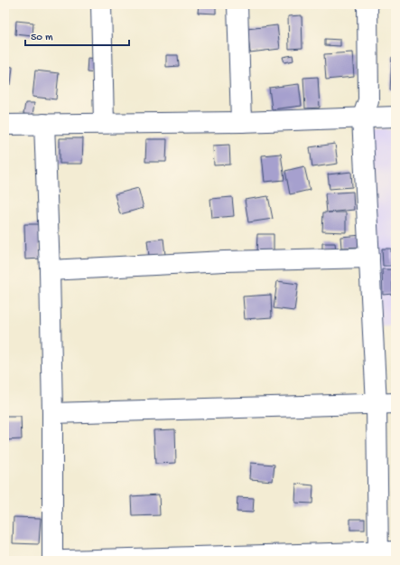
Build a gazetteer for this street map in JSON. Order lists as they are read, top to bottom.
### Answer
{
  "scale_bar": "50 m"
}
